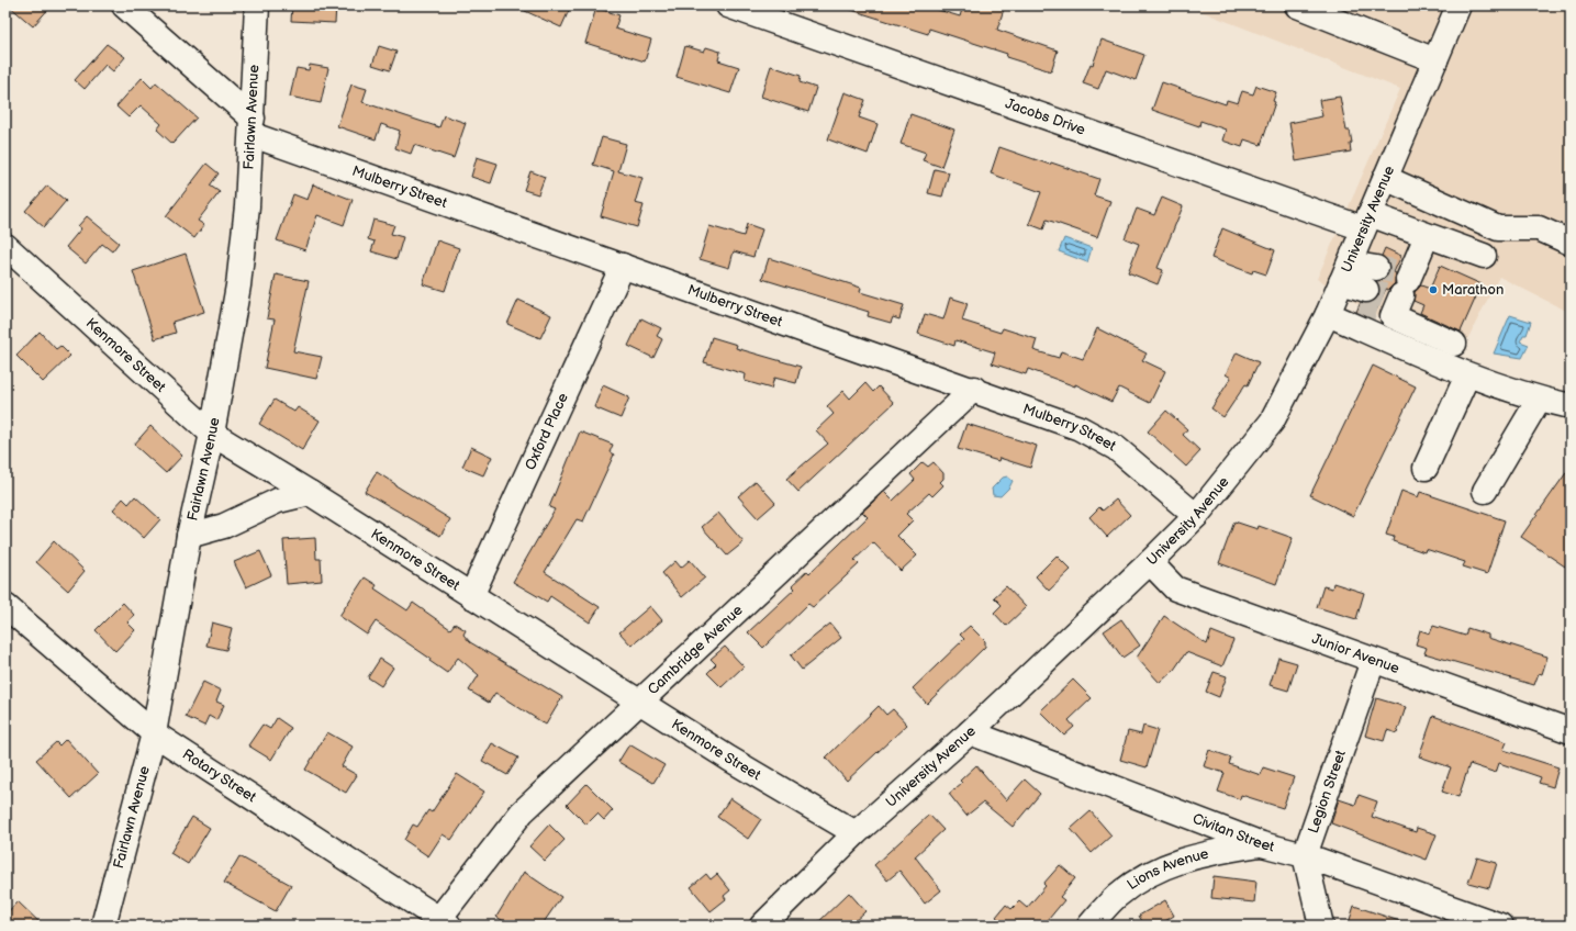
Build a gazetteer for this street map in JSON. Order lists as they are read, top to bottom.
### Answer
{
  "streets": {
    "street": [
      "Jacobs Drive",
      "Fairlawn Avenue",
      "Mulberry Street",
      "University Avenue",
      "Kenmore Street",
      "Oxford Place",
      "Cambridge Avenue",
      "Junior Avenue",
      "Rotary Street",
      "Legion Street",
      "Civitan Street",
      "Lions Avenue"
    ]
  },
  "crossings": [
    ["Jacobs Drive", "University Avenue"],
    ["Fairlawn Avenue", "Mulberry Street"],
    ["Fairlawn Avenue", "Kenmore Street"],
    ["Fairlawn Avenue", "Rotary Street"],
    ["Mulberry Street", "University Avenue"],
    ["Mulberry Street", "Oxford Place"],
    ["Mulberry Street", "Cambridge Avenue"],
    ["University Avenue", "Kenmore Street"],
    ["University Avenue", "Junior Avenue"],
    ["University Avenue", "Civitan Street"],
    ["Kenmore Street", "Oxford Place"],
    ["Kenmore Street", "Cambridge Avenue"],
    ["Cambridge Avenue", "Rotary Street"],
    ["Junior Avenue", "Legion Street"],
    ["Legion Street", "Civitan Street"],
    ["Civitan Street", "Lions Avenue"]
  ],
  "places": ["Marathon"]
}
